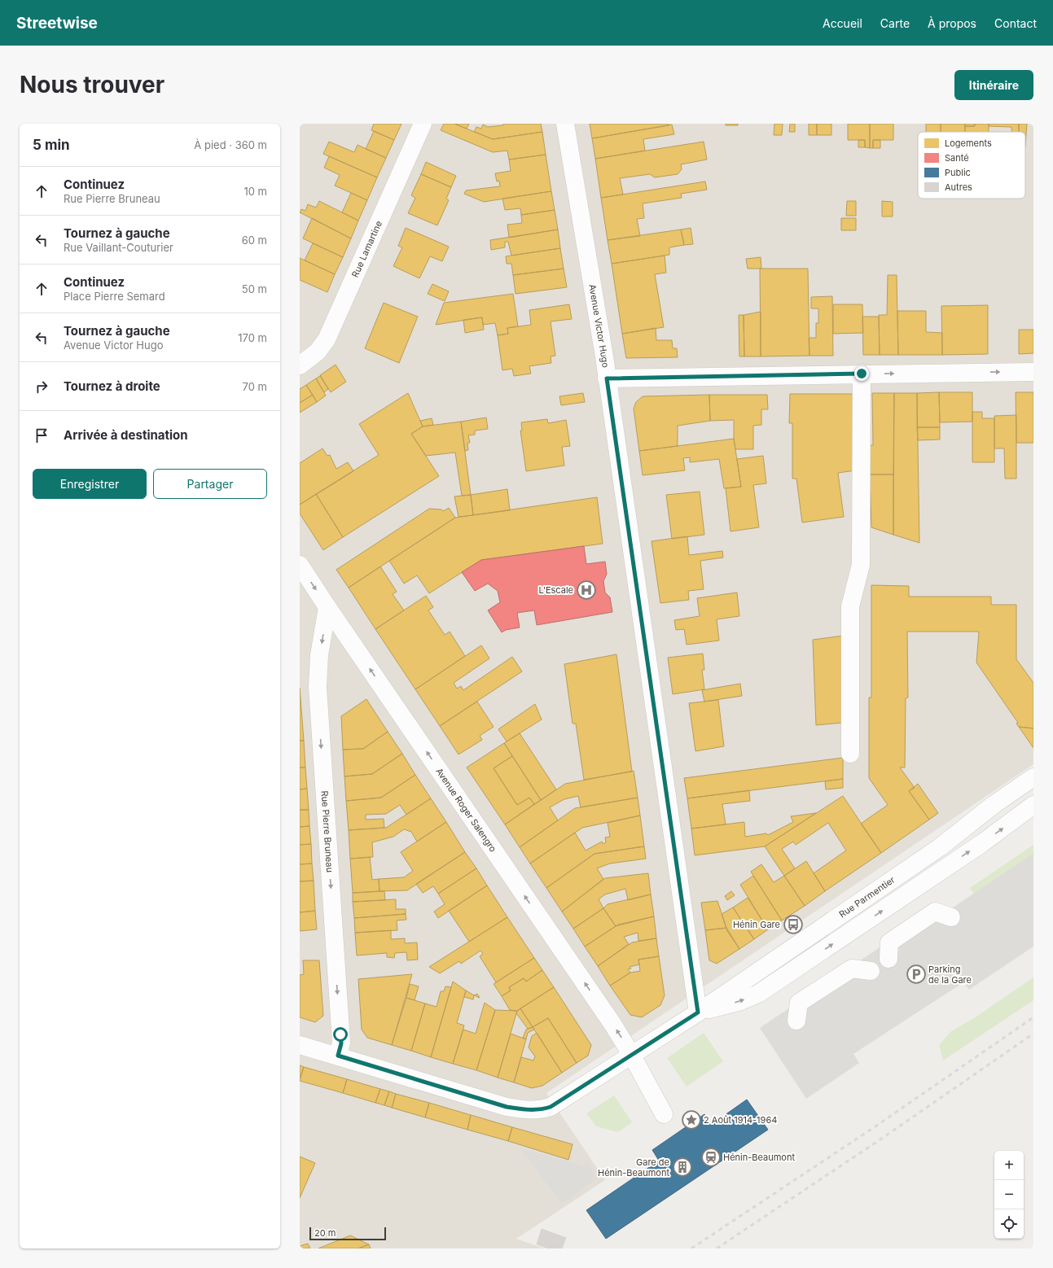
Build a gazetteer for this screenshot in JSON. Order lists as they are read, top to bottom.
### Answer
{
  "streets": {
    "street": [
      "Rue Lamartine",
      "Avenue Victor Hugo",
      "Avenue Roger Salengro",
      "Rue Pierre Bruneau",
      "Rue Parmentier"
    ]
  },
  "crossings": [
    ["Avenue Victor Hugo", "Rue Parmentier"],
    ["Avenue Roger Salengro", "Rue Pierre Bruneau"],
    ["Avenue Roger Salengro", "Rue Parmentier"],
    ["Rue Pierre Bruneau", "Rue Parmentier"]
  ],
  "one_way": ["Avenue Roger Salengro", "Rue Pierre Bruneau"],
  "places": {
    "hospital": ["L'Escale"],
    "bus stop": ["Hénin Gare"],
    "parking": ["Parking de la Gare"],
    "place": ["2 Août 1914-1964"],
    "station": ["Hénin-Beaumont"],
    "building": ["Gare de Hénin-Beaumont"]
  },
  "legend": [
    "Logements",
    "Santé",
    "Public",
    "Autres"
  ],
  "scale_bar": "20 m",
  "page": {
    "header": "Streetwise",
    "nav": [
      "Accueil",
      "Carte",
      "À propos",
      "Contact"
    ],
    "buttons": [
      "Itinéraire",
      ["Enregistrer", "Partager"]
    ],
    "title": "Nous trouver",
    "heading": ["5 min", "À pied · 360 m"],
    "list": [
      ["Continuez", "Rue Pierre Bruneau", "10 m"],
      ["Tournez à gauche", "Rue Vaillant-Couturier", "60 m"],
      ["Continuez", "Place Pierre Semard", "50 m"],
      ["Tournez à gauche", "Avenue Victor Hugo", "170 m"],
      ["Tournez à droite", "70 m"],
      "Arrivée à destination"
    ],
    "map_buttons": ["+", "−"],
    "scale": "20 m"
  }
}
